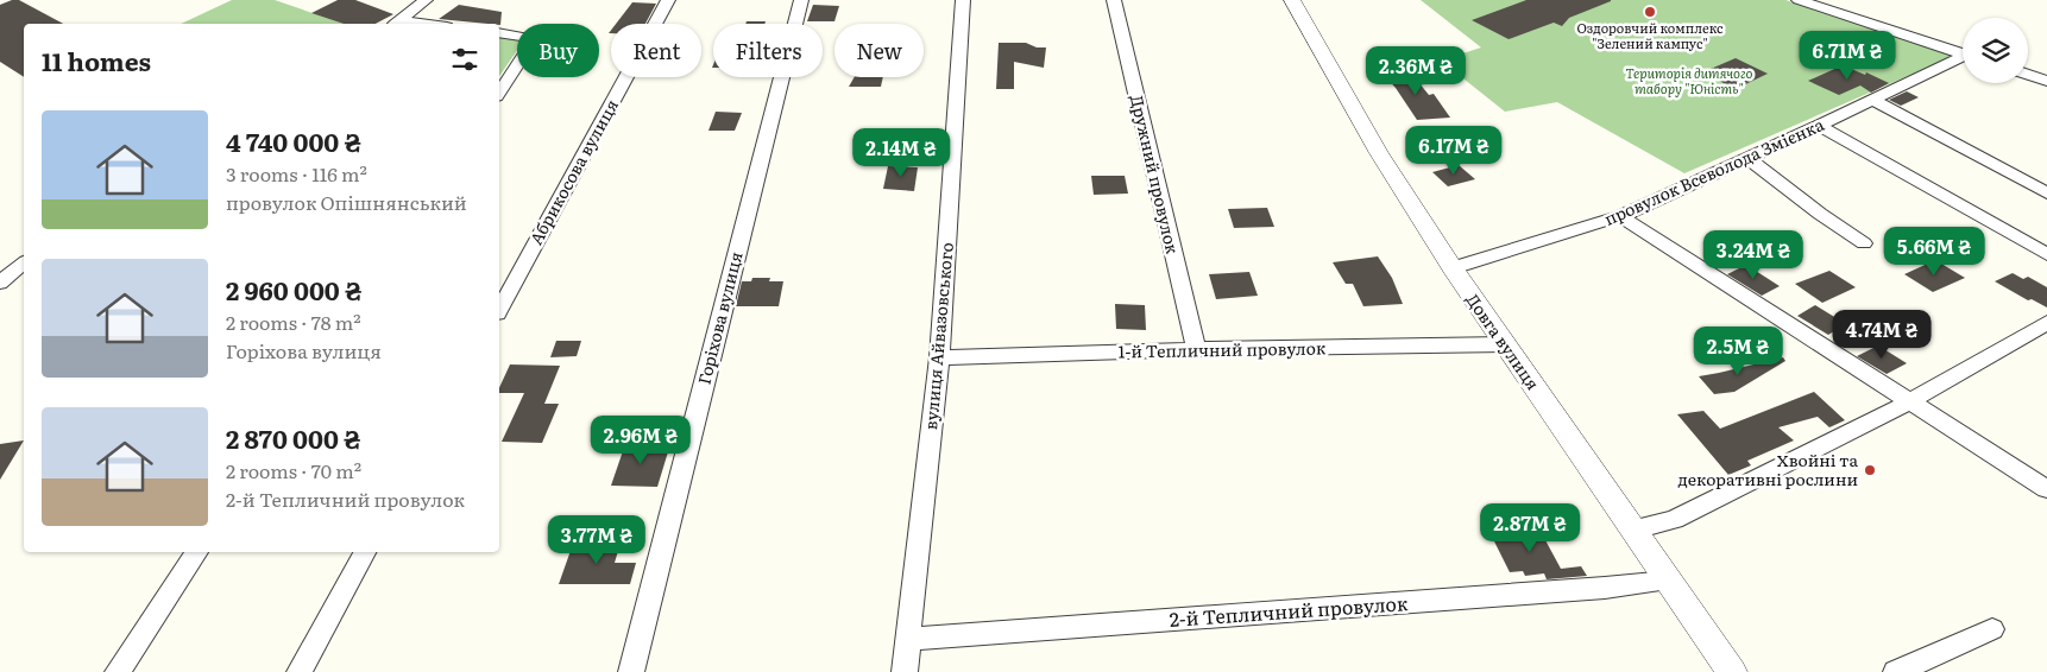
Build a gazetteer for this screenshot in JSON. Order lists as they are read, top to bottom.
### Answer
{
  "streets": {
    "street": [
      "Абрикосова вулиця",
      "провулок Всеволода Змієнка",
      "Дружний провулок",
      "Горіхова вулиця",
      "вулиця Айвазовського",
      "Довга вулиця",
      "1-й Тепличний провулок",
      "2-й Тепличний провулок"
    ]
  },
  "crossings": [
    ["провулок Всеволода Змієнка", "Довга вулиця"],
    ["Дружний провулок", "1-й Тепличний провулок"],
    ["вулиця Айвазовського", "1-й Тепличний провулок"],
    ["вулиця Айвазовського", "2-й Тепличний провулок"],
    ["Довга вулиця", "1-й Тепличний провулок"],
    ["Довга вулиця", "2-й Тепличний провулок"]
  ],
  "parks": ["Територія дитячого табору \"Юність\""],
  "places": ["Оздоровчий комплекс \"Зелений кампус\"", "Хвойні та декоративні рослини"],
  "page": {
    "chip": [
      "Buy",
      "Rent",
      "Filters",
      "New"
    ],
    "heading": "11 homes",
    "price": [
      "6.71M ₴",
      "2.36M ₴",
      "6.17M ₴",
      "2.14M ₴",
      "5.66M ₴",
      "3.24M ₴",
      "4.74M ₴",
      "2.5M ₴",
      "2.96M ₴",
      "2.87M ₴",
      "3.77M ₴"
    ],
    "list": [
      {
        "name": "4 740 000 ₴",
        "note": "3 rooms · 116 m² · провулок Опішнянський"
      },
      {
        "name": "2 960 000 ₴",
        "note": "2 rooms · 78 m² · Горіхова вулиця"
      },
      {
        "name": "2 870 000 ₴",
        "note": "2 rooms · 70 m² · 2-й Тепличний провулок"
      }
    ]
  }
}
